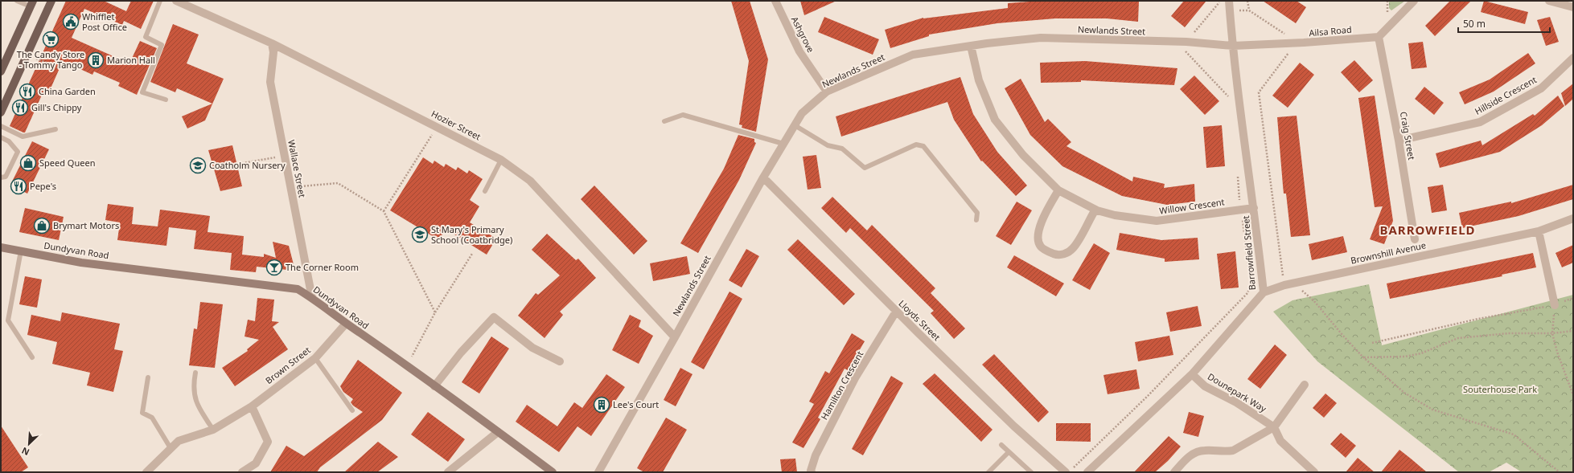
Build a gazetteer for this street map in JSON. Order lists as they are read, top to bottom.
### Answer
{
  "streets": {
    "main road": ["Dundyvan Road"],
    "street": [
      "Newlands Street",
      "Ailsa Road",
      "Ashgrove",
      "Hillside Crescent",
      "Hozier Street",
      "Craig Street",
      "Wallace Street",
      "Willow Crescent",
      "Barrowfield Street",
      "Brownshill Avenue",
      "Lloyds Street",
      "Brown Street",
      "Hamilton Crescent",
      "Dounepark Way"
    ]
  },
  "crossings": [
    ["Newlands Street", "Ailsa Road"],
    ["Newlands Street", "Ashgrove"],
    ["Newlands Street", "Hozier Street"],
    ["Newlands Street", "Willow Crescent"],
    ["Newlands Street", "Barrowfield Street"],
    ["Newlands Street", "Lloyds Street"],
    ["Ailsa Road", "Craig Street"],
    ["Ailsa Road", "Barrowfield Street"],
    ["Hillside Crescent", "Craig Street"],
    ["Hozier Street", "Wallace Street"],
    ["Wallace Street", "Dundyvan Road"],
    ["Willow Crescent", "Barrowfield Street"],
    ["Dundyvan Road", "Brown Street"],
    ["Barrowfield Street", "Brownshill Avenue"],
    ["Barrowfield Street", "Dounepark Way"],
    ["Lloyds Street", "Hamilton Crescent"]
  ],
  "districts": ["BARROWFIELD"],
  "parks": ["Souterhouse Park"],
  "places": {
    "public building": ["Whifflet Post Office"],
    "supermarket": ["The Candy Store - Tommy Tango"],
    "building": ["Marion Hall", "Lee's Court"],
    "restaurant": ["China Garden", "Gill's Chippy", "Pepe's"],
    "shop": ["Speed Queen", "Brymart Motors"],
    "school or university": ["Coatholm Nursery", "St Mary's Primary School (Coatbridge)"],
    "bar": ["The Corner Room"]
  },
  "scale_bar": "50 m",
  "north": "bottom left"
}
